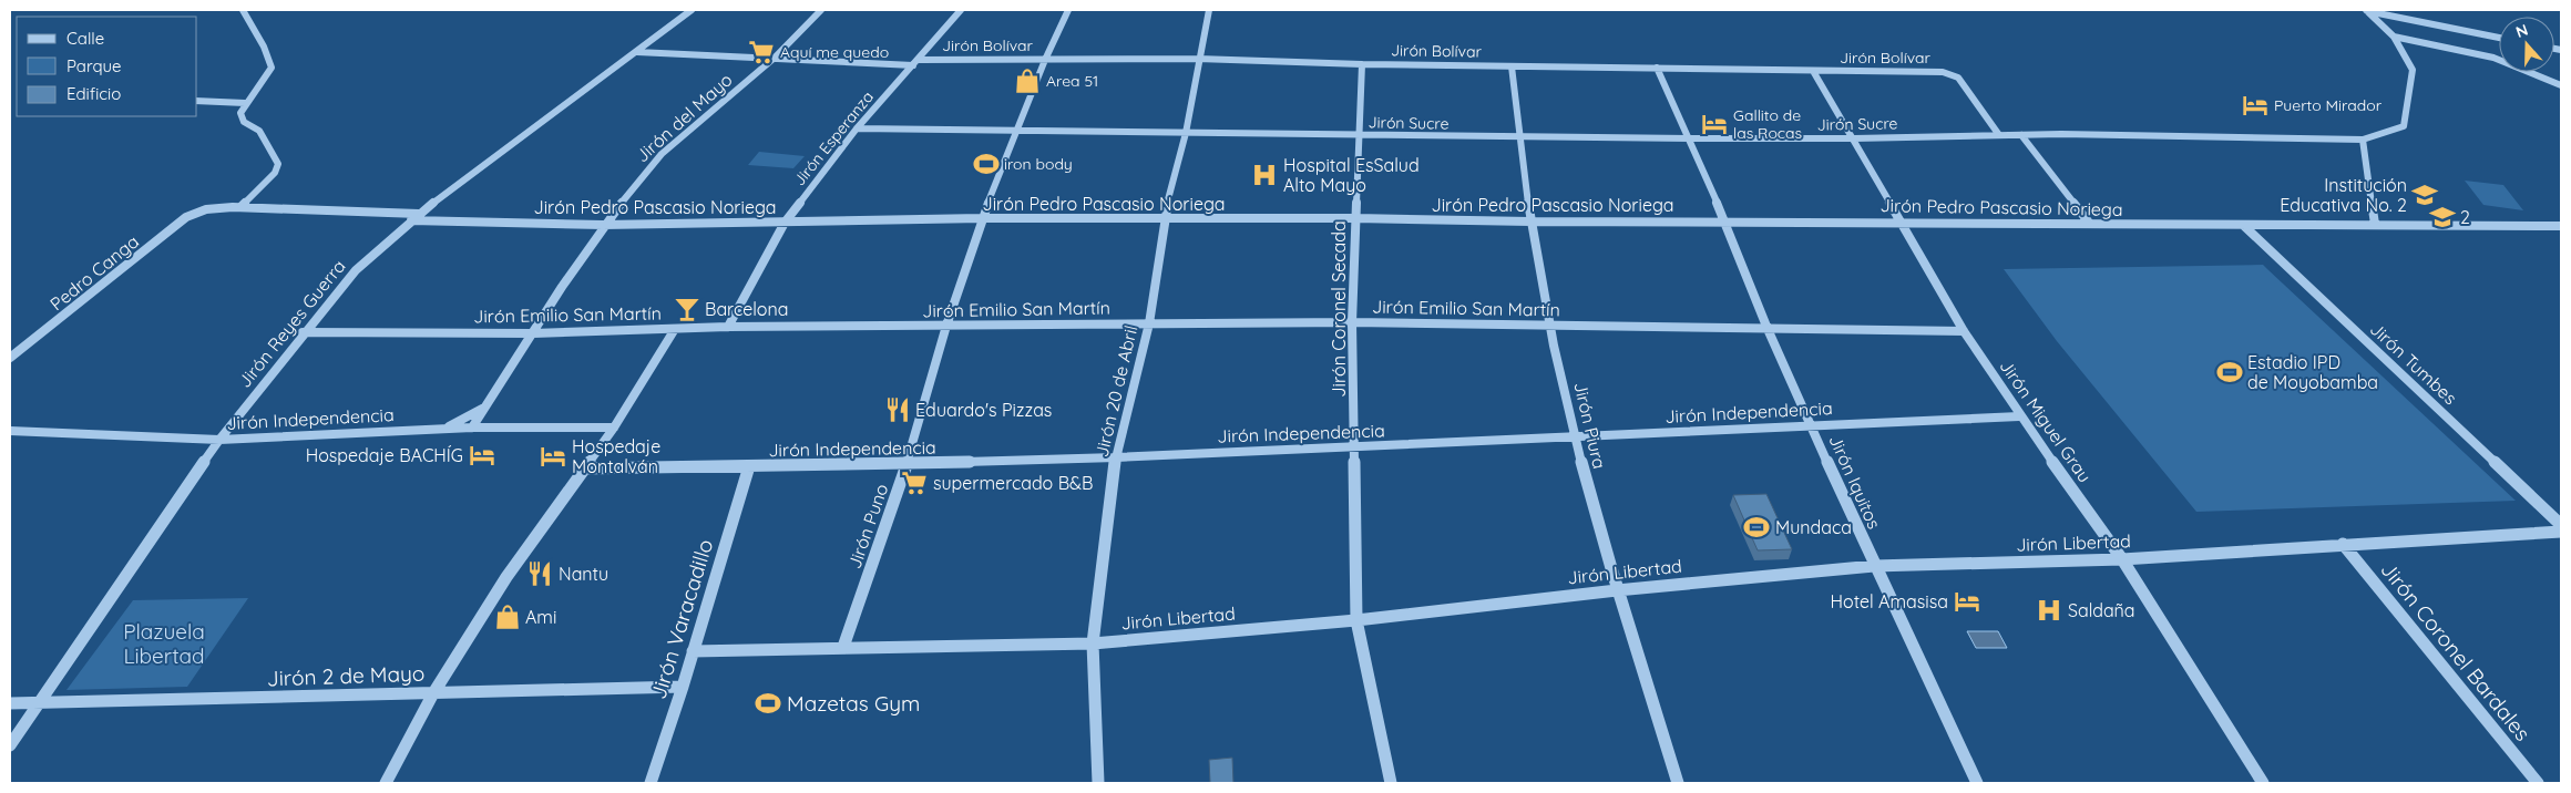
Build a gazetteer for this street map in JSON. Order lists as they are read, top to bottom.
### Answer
{
  "streets": {
    "street": [
      "Jirón Bolívar",
      "Jirón del Mayo",
      "Jirón Sucre",
      "Jirón Esperanza",
      "Jirón Pedro Pascasio Noriega",
      "Pedro Canga",
      "Jirón Emilio San Martín",
      "Jirón Coronel Secada",
      "Jirón Reyes Guerra",
      "Jirón Tumbes",
      "Jirón 20 de Abril",
      "Jirón Independencia",
      "Jirón Miguel Grau",
      "Jirón Piura",
      "Jirón Iquitos",
      "Jirón Puno",
      "Jirón Libertad",
      "Jirón Varacadillo",
      "Jirón Coronel Bardales",
      "Jirón 2 de Mayo"
    ]
  },
  "crossings": [
    ["Jirón Bolívar", "Jirón del Mayo"],
    ["Jirón Bolívar", "Jirón Sucre"],
    ["Jirón Bolívar", "Jirón Esperanza"],
    ["Jirón Bolívar", "Jirón Coronel Secada"],
    ["Jirón Bolívar", "Jirón Reyes Guerra"],
    ["Jirón Bolívar", "Jirón 20 de Abril"],
    ["Jirón Bolívar", "Jirón Miguel Grau"],
    ["Jirón Bolívar", "Jirón Piura"],
    ["Jirón Bolívar", "Jirón Iquitos"],
    ["Jirón Bolívar", "Jirón Puno"],
    ["Jirón del Mayo", "Jirón Pedro Pascasio Noriega"],
    ["Jirón del Mayo", "Jirón Emilio San Martín"],
    ["Jirón del Mayo", "Jirón Independencia"],
    ["Jirón Sucre", "Jirón Coronel Secada"],
    ["Jirón Sucre", "Jirón 20 de Abril"],
    ["Jirón Sucre", "Jirón Miguel Grau"],
    ["Jirón Sucre", "Jirón Piura"],
    ["Jirón Sucre", "Jirón Iquitos"],
    ["Jirón Esperanza", "Jirón Pedro Pascasio Noriega"],
    ["Jirón Esperanza", "Jirón Emilio San Martín"],
    ["Jirón Pedro Pascasio Noriega", "Jirón Coronel Secada"],
    ["Jirón Pedro Pascasio Noriega", "Jirón Reyes Guerra"],
    ["Jirón Pedro Pascasio Noriega", "Jirón Tumbes"],
    ["Jirón Pedro Pascasio Noriega", "Jirón 20 de Abril"],
    ["Jirón Pedro Pascasio Noriega", "Jirón Miguel Grau"],
    ["Jirón Pedro Pascasio Noriega", "Jirón Piura"],
    ["Jirón Pedro Pascasio Noriega", "Jirón Iquitos"],
    ["Jirón Pedro Pascasio Noriega", "Jirón Puno"],
    ["Jirón Emilio San Martín", "Jirón Coronel Secada"],
    ["Jirón Emilio San Martín", "Jirón Reyes Guerra"],
    ["Jirón Emilio San Martín", "Jirón 20 de Abril"],
    ["Jirón Emilio San Martín", "Jirón Miguel Grau"],
    ["Jirón Emilio San Martín", "Jirón Piura"],
    ["Jirón Emilio San Martín", "Jirón Iquitos"],
    ["Jirón Emilio San Martín", "Jirón Puno"],
    ["Jirón Coronel Secada", "Jirón Independencia"],
    ["Jirón Coronel Secada", "Jirón Libertad"],
    ["Jirón Reyes Guerra", "Jirón Independencia"],
    ["Jirón Reyes Guerra", "Jirón 2 de Mayo"],
    ["Jirón 20 de Abril", "Jirón Independencia"],
    ["Jirón 20 de Abril", "Jirón Libertad"],
    ["Jirón Independencia", "Jirón Miguel Grau"],
    ["Jirón Independencia", "Jirón Piura"],
    ["Jirón Independencia", "Jirón Iquitos"],
    ["Jirón Independencia", "Jirón Puno"],
    ["Jirón Independencia", "Jirón Varacadillo"],
    ["Jirón Miguel Grau", "Jirón Libertad"],
    ["Jirón Piura", "Jirón Libertad"],
    ["Jirón Iquitos", "Jirón Libertad"],
    ["Jirón Puno", "Jirón Libertad"],
    ["Jirón Libertad", "Jirón Varacadillo"],
    ["Jirón Libertad", "Jirón Coronel Bardales"],
    ["Jirón Varacadillo", "Jirón 2 de Mayo"]
  ],
  "parks": ["Plazuela Libertad"],
  "places": {
    "supermarket": ["Aquí me quedo", "supermercado B&B"],
    "shop": ["Area 51", "Ami"],
    "hotel": [
      "Puerto Mirador",
      "Gallito de las Rocas",
      "Hospedaje BACHÍG",
      "Hospedaje Montalván",
      "Hotel Amasisa"
    ],
    "sports": [
      "iron body",
      "Estadio IPD de Moyobamba",
      "Mundaca",
      "Mazetas Gym"
    ],
    "hospital": ["Hospital EsSalud Alto Mayo", "Saldaña"],
    "school or university": ["Institución Educativa No. 2", "2"],
    "bar": ["Barcelona"],
    "restaurant": ["Eduardo's Pizzas", "Nantu"]
  },
  "legend": ["Calle", "Parque", "Edificio"],
  "north": "top"
}
